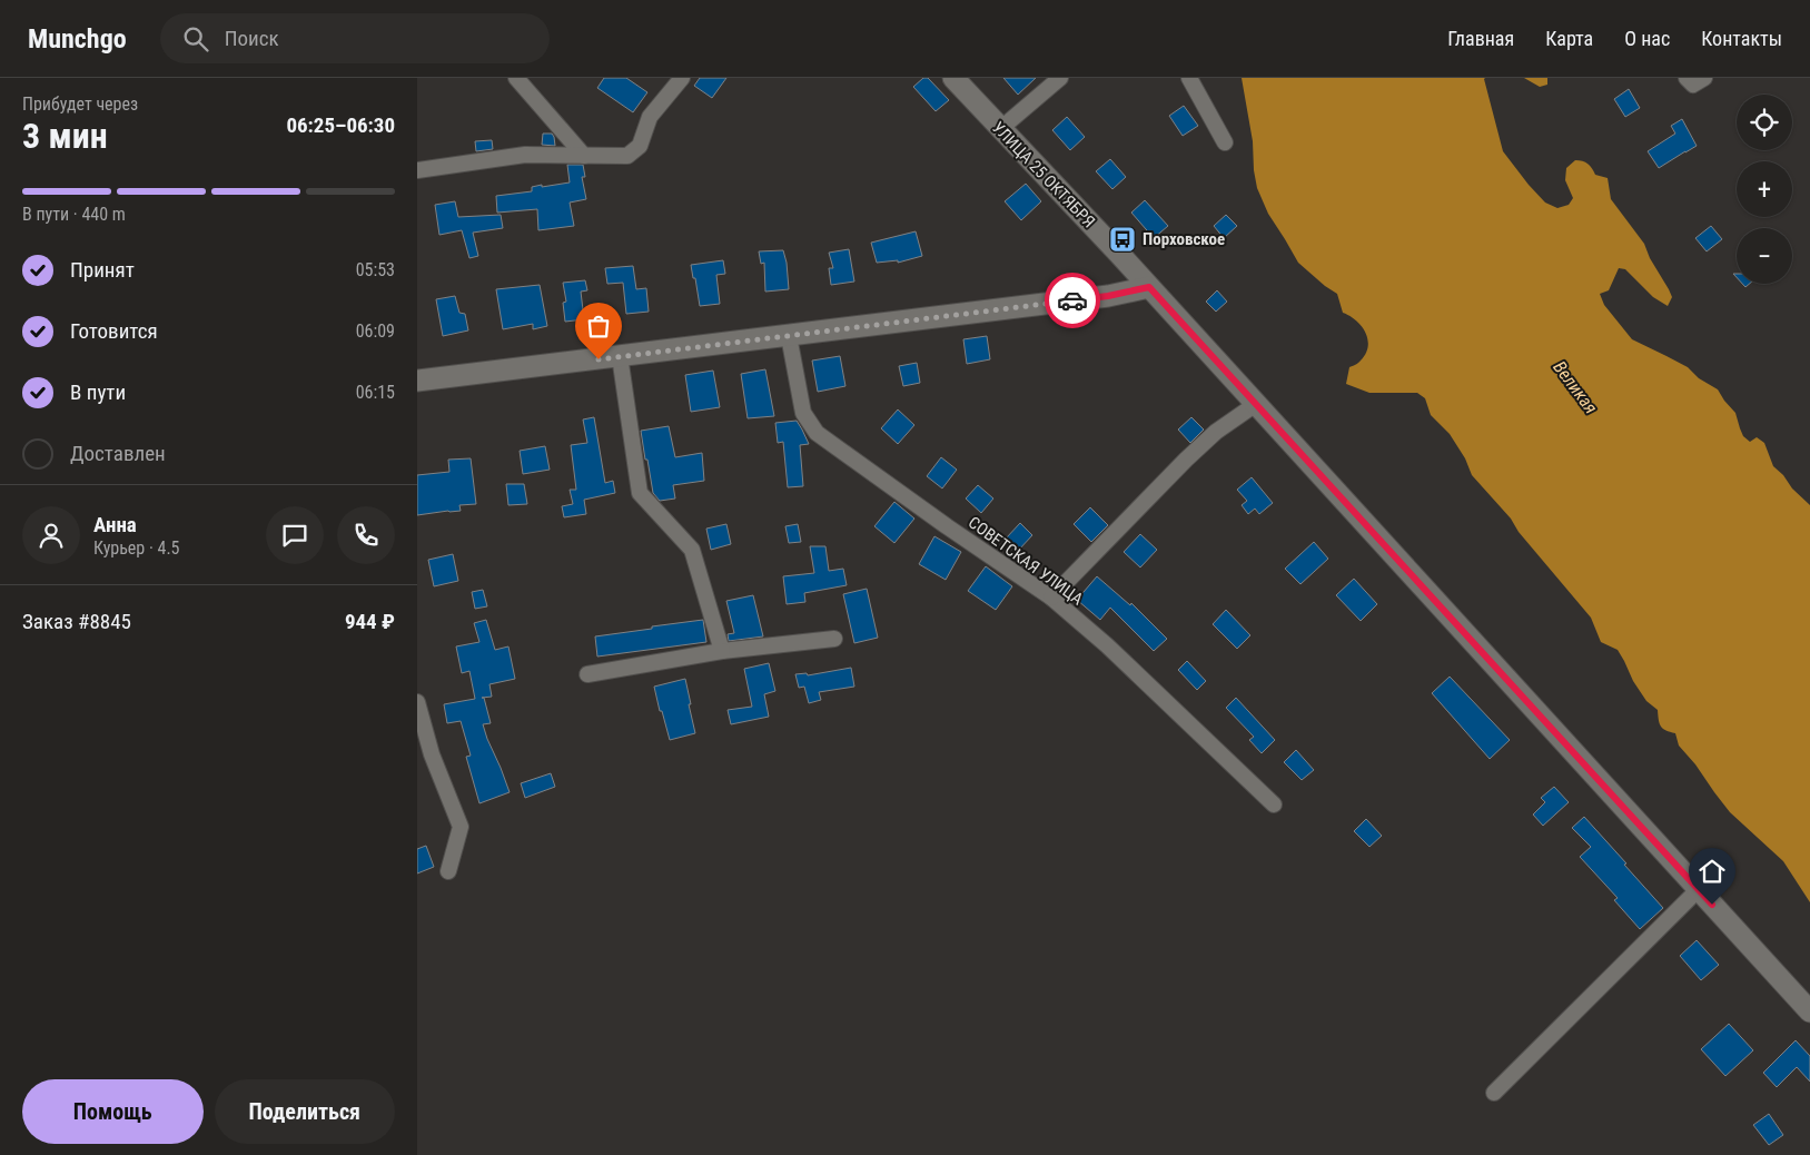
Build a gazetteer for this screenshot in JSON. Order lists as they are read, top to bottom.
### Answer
{
  "streets": {
    "main road": ["УЛИЦА 25 ОКТЯБРЯ"],
    "street": ["СОВЕТСКАЯ УЛИЦА"]
  },
  "water": ["Великая"],
  "places": {
    "bus stop": ["Порховское"]
  },
  "page": {
    "header": "Munchgo",
    "search": "Поиск",
    "nav": [
      "Главная",
      "Карта",
      "О нас",
      "Контакты"
    ],
    "heading": ["3 мин", "Прибудет через", "06:25–06:30"],
    "panel": [
      "Анна",
      "Курьер · 4.5",
      "Заказ #8845",
      "944 ₽"
    ],
    "map_buttons": ["+", "−"],
    "bar": "В пути · 440 m",
    "list": [
      ["Принят", "05:53"],
      ["Готовится", "06:09"],
      ["В пути", "06:15"],
      "Доставлен"
    ],
    "buttons": ["Помощь", "Поделиться"]
  }
}
